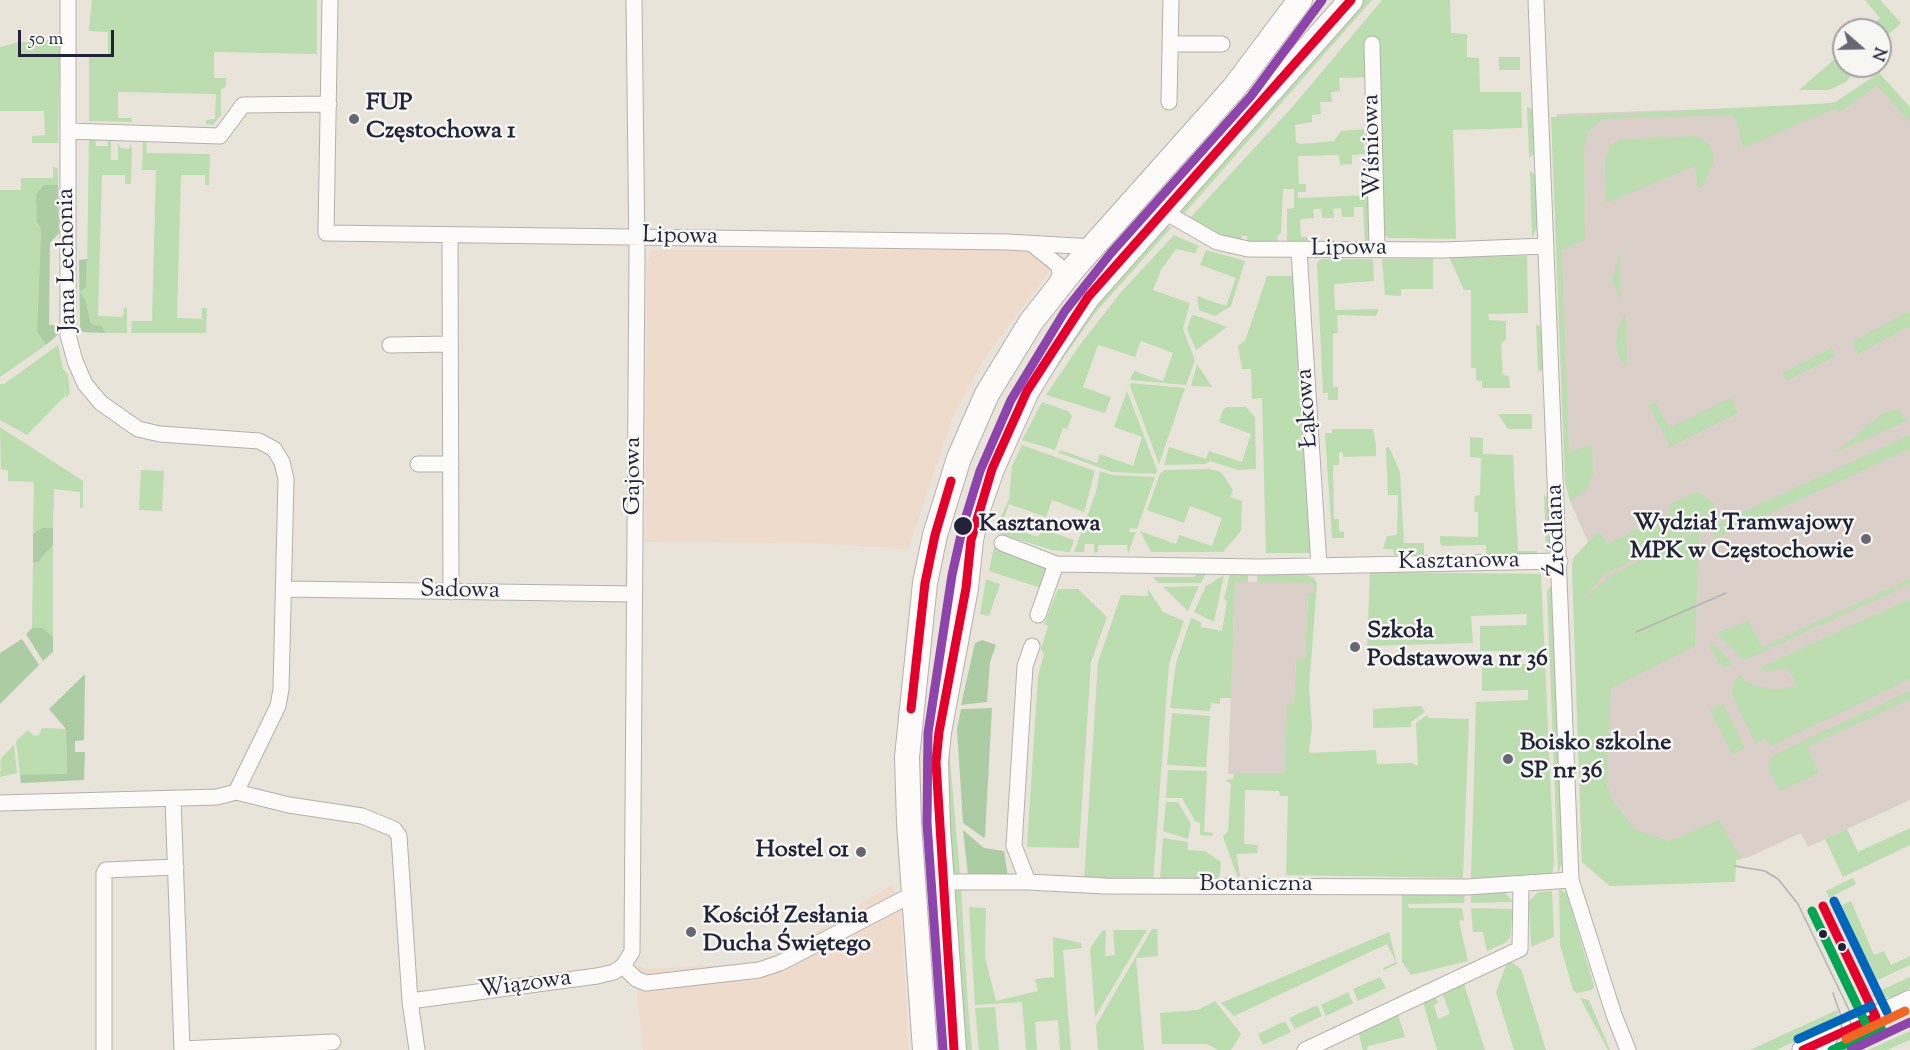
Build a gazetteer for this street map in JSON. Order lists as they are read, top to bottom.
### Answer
{
  "streets": {
    "street": [
      "Wiśniowa",
      "Lipowa",
      "Jana Lechonia",
      "Łąkowa",
      "Gajowa",
      "Źródlana",
      "Kasztanowa",
      "Sadowa",
      "Botaniczna",
      "Wiązowa"
    ]
  },
  "crossings": [
    ["Wiśniowa", "Lipowa"],
    ["Lipowa", "Łąkowa"],
    ["Lipowa", "Gajowa"],
    ["Lipowa", "Źródlana"],
    ["Jana Lechonia", "Sadowa"],
    ["Łąkowa", "Kasztanowa"],
    ["Gajowa", "Sadowa"],
    ["Gajowa", "Wiązowa"],
    ["Źródlana", "Kasztanowa"],
    ["Źródlana", "Botaniczna"]
  ],
  "places": [
    "FUP Częstochowa 1",
    "Kasztanowa",
    "Wydział Tramwajowy MPK w Częstochowie",
    "Szkoła Podstawowa nr 36",
    "Boisko szkolne SP nr 36",
    "Hostel 01",
    "Kościół Zesłania Ducha Świętego"
  ],
  "scale_bar": "50 m",
  "north": "right"
}
